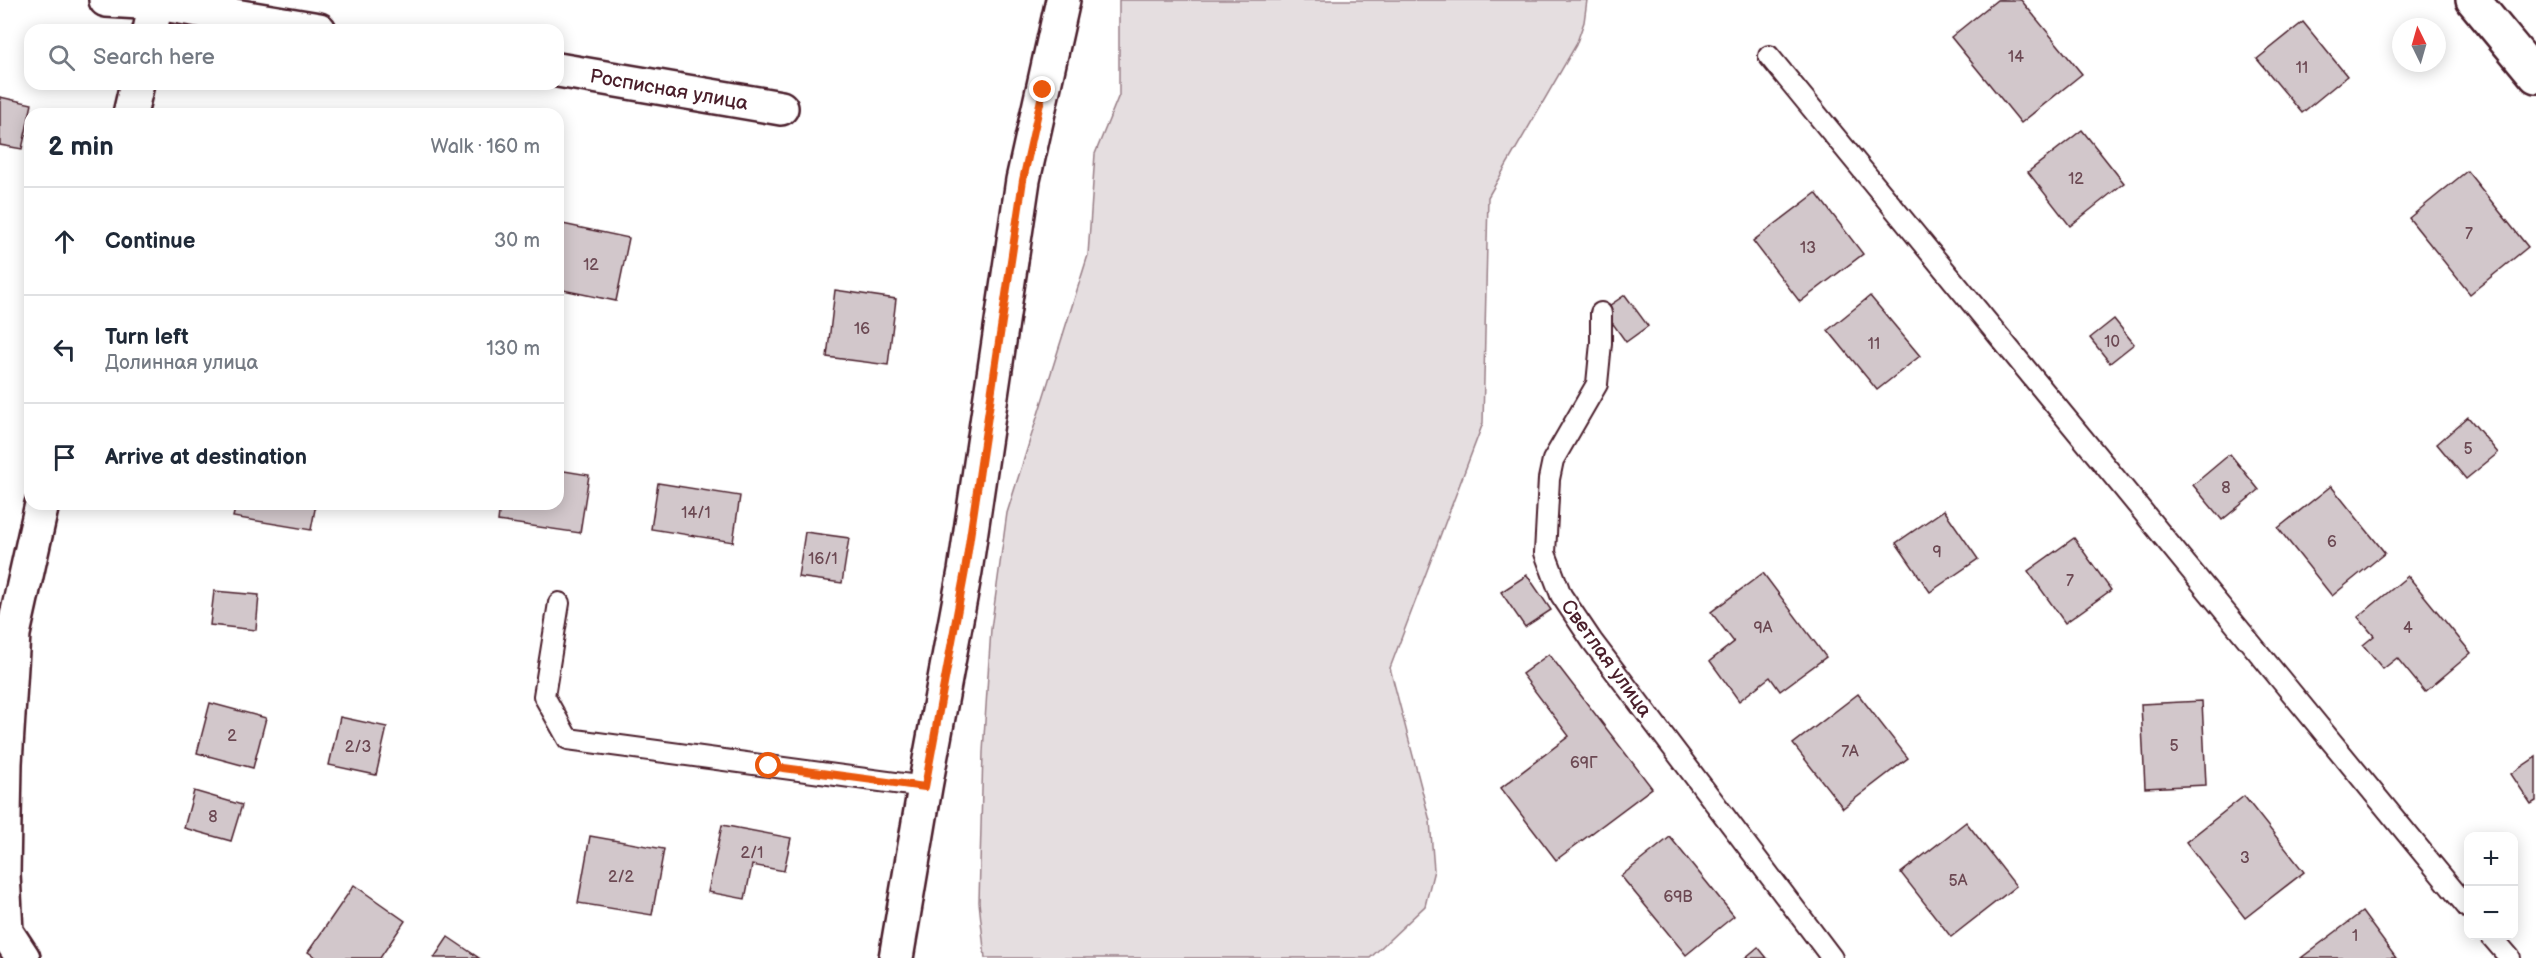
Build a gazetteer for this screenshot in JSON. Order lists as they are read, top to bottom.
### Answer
{
  "streets": {
    "street": ["Росписная улица"],
    "lane": ["Светлая улица"]
  },
  "house_numbers": [
    "14",
    "11",
    "12",
    "7",
    "13",
    "12",
    "16",
    "10",
    "11",
    "5",
    "8",
    "14/1",
    "6",
    "9",
    "16/1",
    "7",
    "9А",
    "4",
    "2",
    "5",
    "2/3",
    "7А",
    "69Г",
    "8",
    "2/1",
    "3",
    "2/2",
    "5А",
    "69В",
    "1"
  ],
  "north": "top",
  "page": {
    "search": "Search here",
    "heading": ["2 min", "Walk · 160 m"],
    "list": [
      ["Continue", "30 m"],
      ["Turn left", "Долинная улица", "130 m"],
      "Arrive at destination"
    ],
    "map_buttons": ["+", "−"]
  }
}
